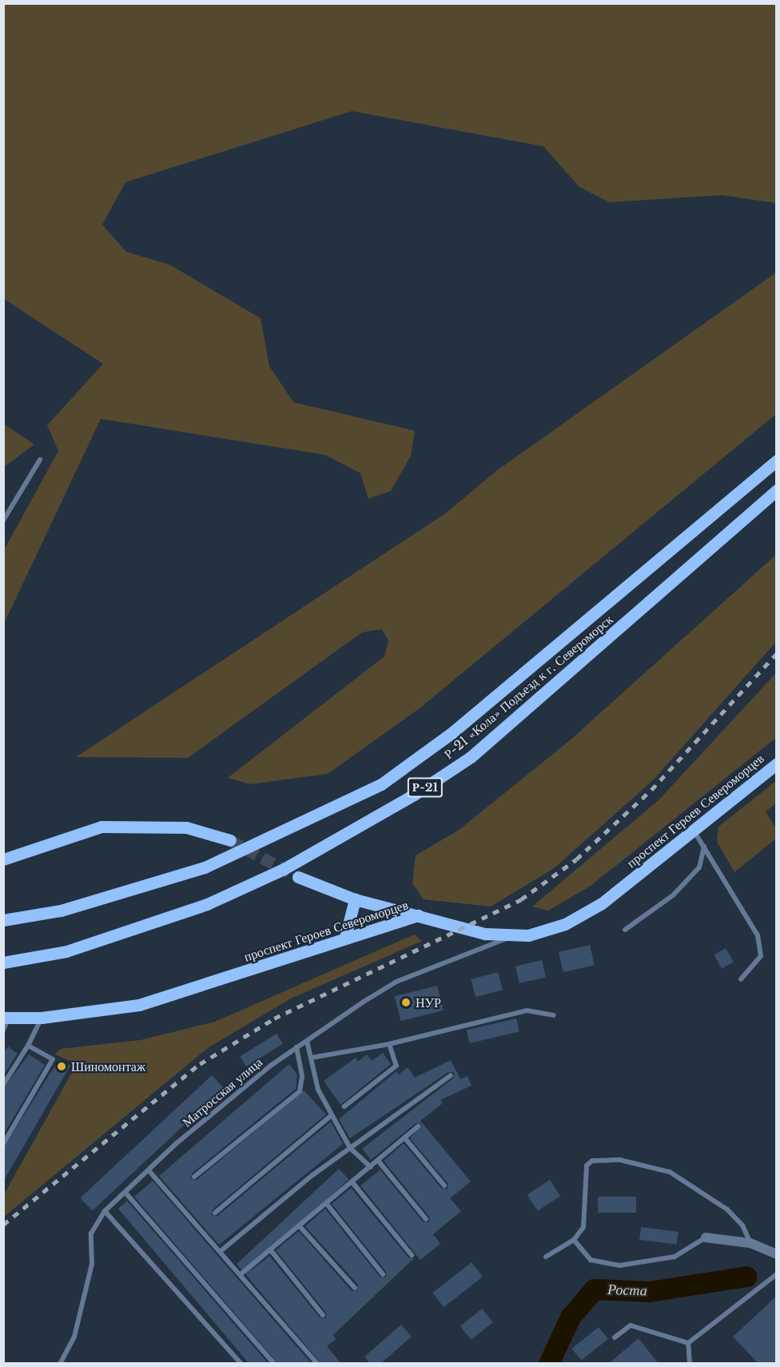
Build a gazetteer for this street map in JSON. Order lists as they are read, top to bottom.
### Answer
{
  "streets": {
    "main road": ["Р-21 «Кола» Подъезд к г. Североморск", "Р-21", "проспект Героев Североморцев"],
    "lane": ["Матросская улица"]
  },
  "crossings": [
    ["проспект Героев Североморцев", "Матросская улица"]
  ],
  "water": ["Роста"],
  "places": ["НУР", "Шиномонтаж"]
}
